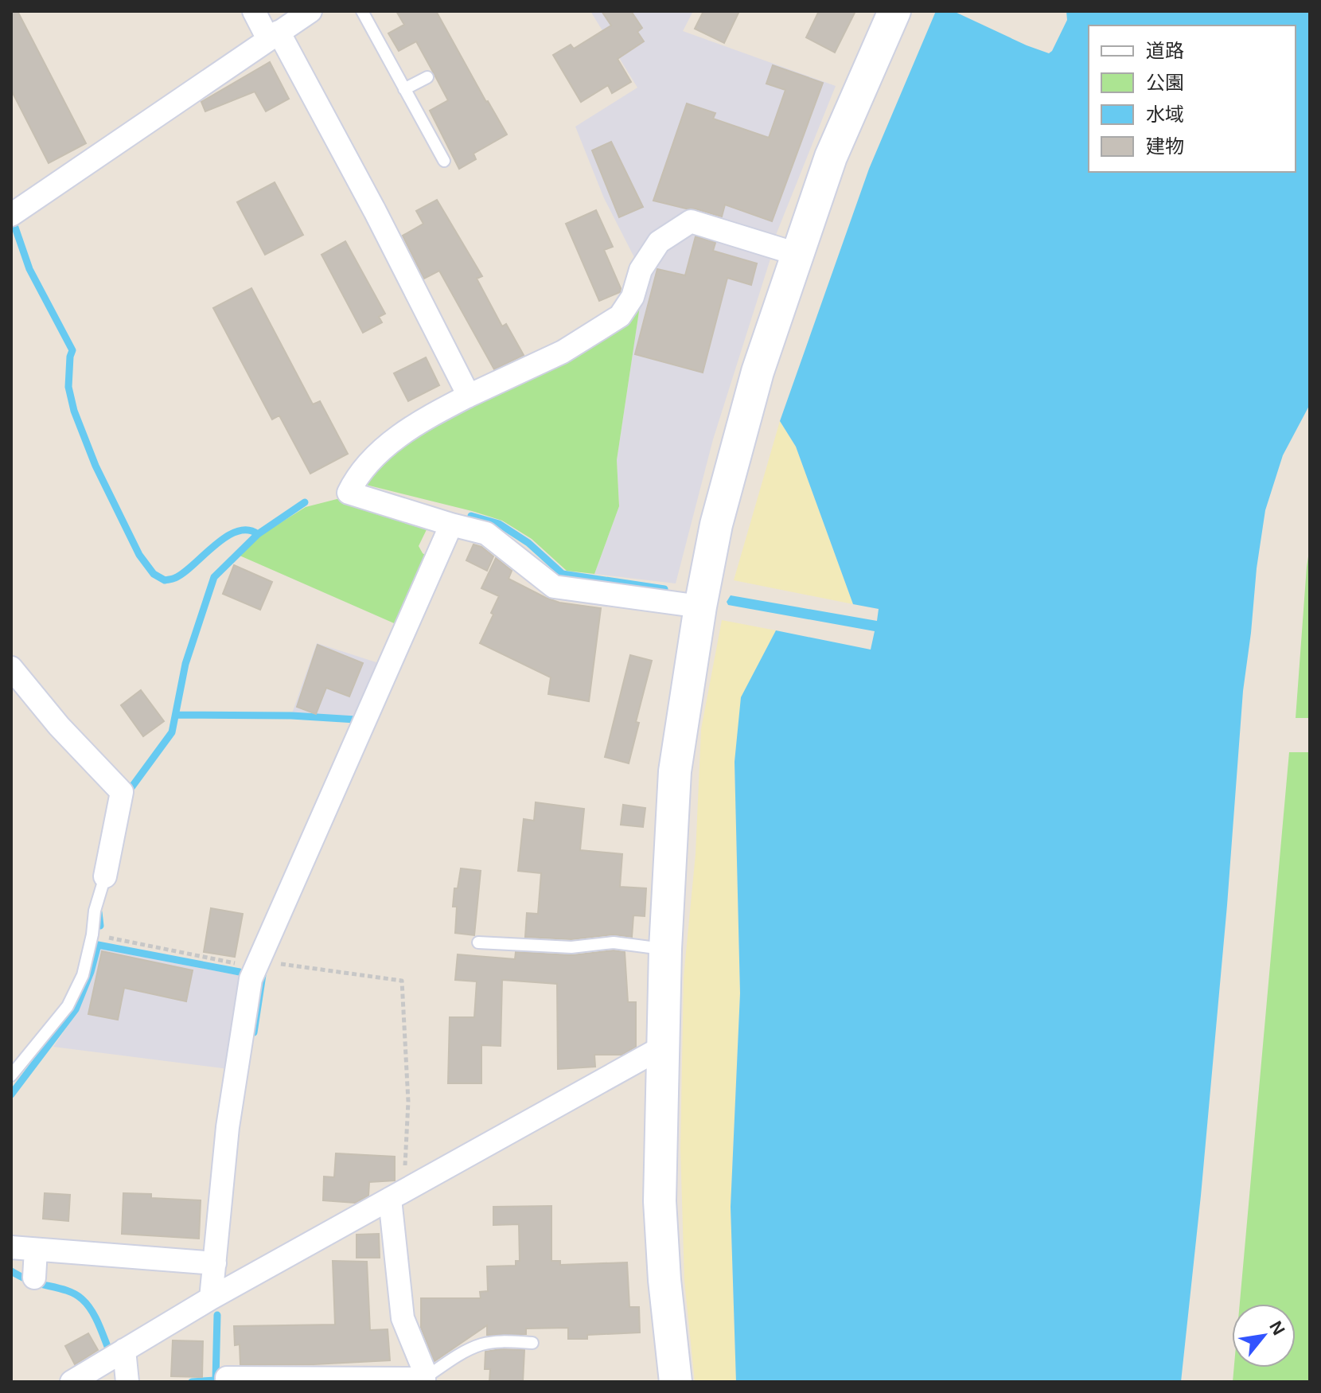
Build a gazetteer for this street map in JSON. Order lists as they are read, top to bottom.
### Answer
{
  "legend": [
    "道路",
    "公園",
    "水域",
    "建物"
  ],
  "north": "top right"
}
